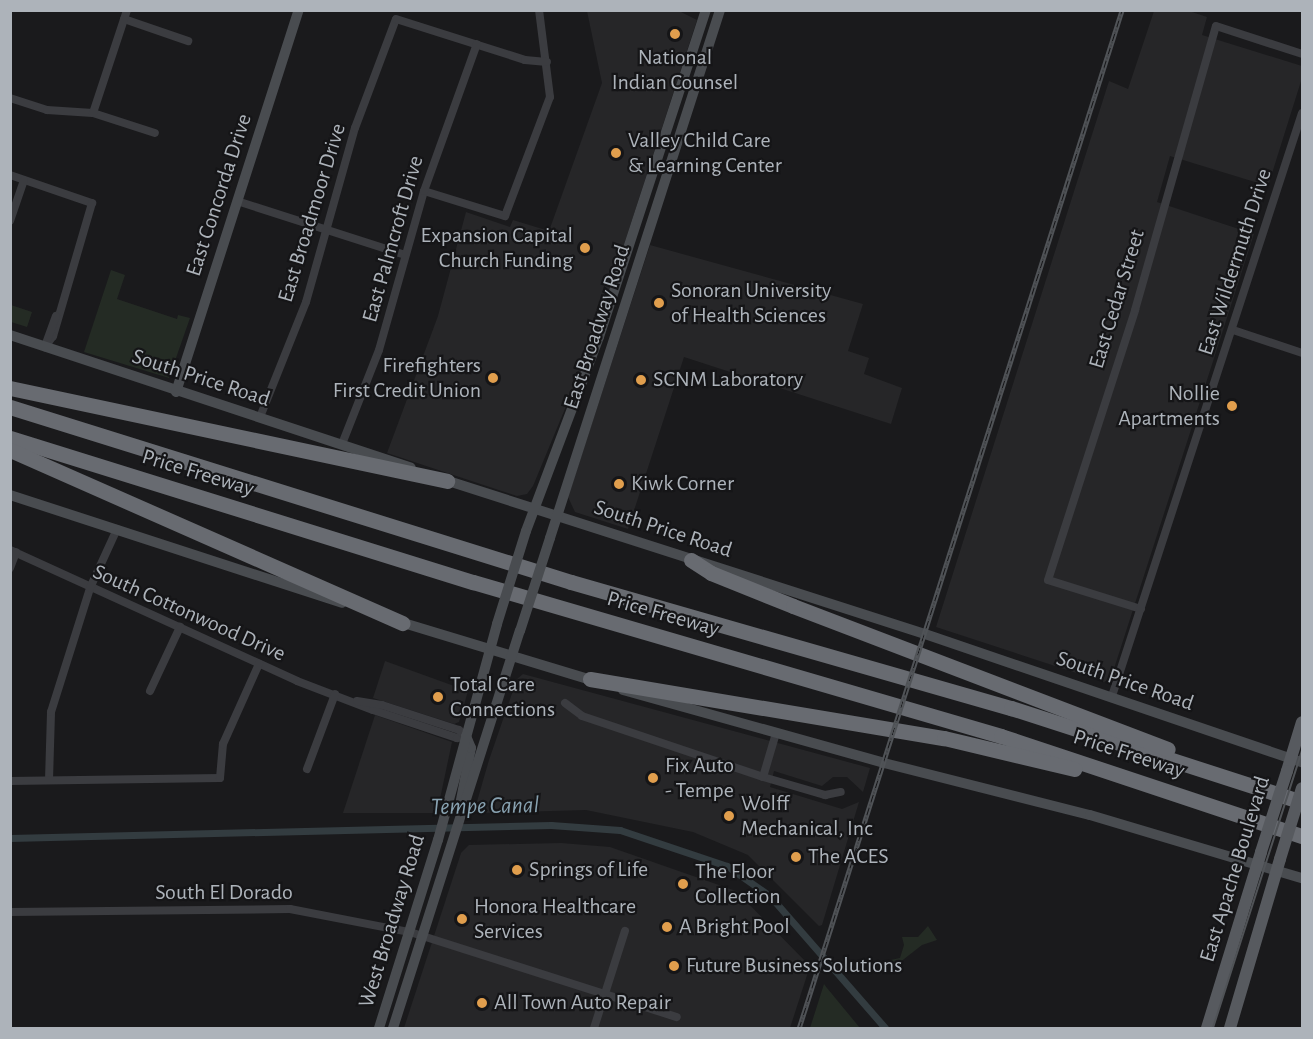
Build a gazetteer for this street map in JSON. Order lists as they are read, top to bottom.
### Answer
{
  "streets": {
    "highway": ["Price Freeway"],
    "main road": [
      "East Concorda Drive",
      "East Broadway Road",
      "South Price Road",
      "East Apache Boulevard",
      "West Broadway Road"
    ],
    "street": [
      "East Broadmoor Drive",
      "East Palmcroft Drive",
      "East Wildermuth Drive",
      "East Cedar Street",
      "South Cottonwood Drive",
      "South El Dorado"
    ]
  },
  "crossings": [
    ["East Concorda Drive", "South Price Road"],
    ["East Broadmoor Drive", "East Palmcroft Drive"],
    ["East Broadmoor Drive", "South Price Road"],
    ["East Palmcroft Drive", "South Price Road"],
    ["East Wildermuth Drive", "East Cedar Street"],
    ["East Wildermuth Drive", "South Price Road"],
    ["East Broadway Road", "South Price Road"],
    ["East Broadway Road", "West Broadway Road"],
    ["South Price Road", "East Apache Boulevard"],
    ["South Cottonwood Drive", "West Broadway Road"],
    ["South El Dorado", "West Broadway Road"]
  ],
  "water": ["Tempe Canal"],
  "places": [
    "National Indian Counsel",
    "Valley Child Care & Learning Center",
    "Expansion Capital Church Funding",
    "Sonoran University of Health Sciences",
    "Firefighters First Credit Union",
    "SCNM Laboratory",
    "Nollie Apartments",
    "Kiwk Corner",
    "Total Care Connections",
    "Fix Auto - Tempe",
    "Wolff Mechanical, Inc",
    "The ACES",
    "Springs of Life",
    "The Floor Collection",
    "Honora Healthcare Services",
    "A Bright Pool",
    "Future Business Solutions",
    "All Town Auto Repair"
  ]
}
